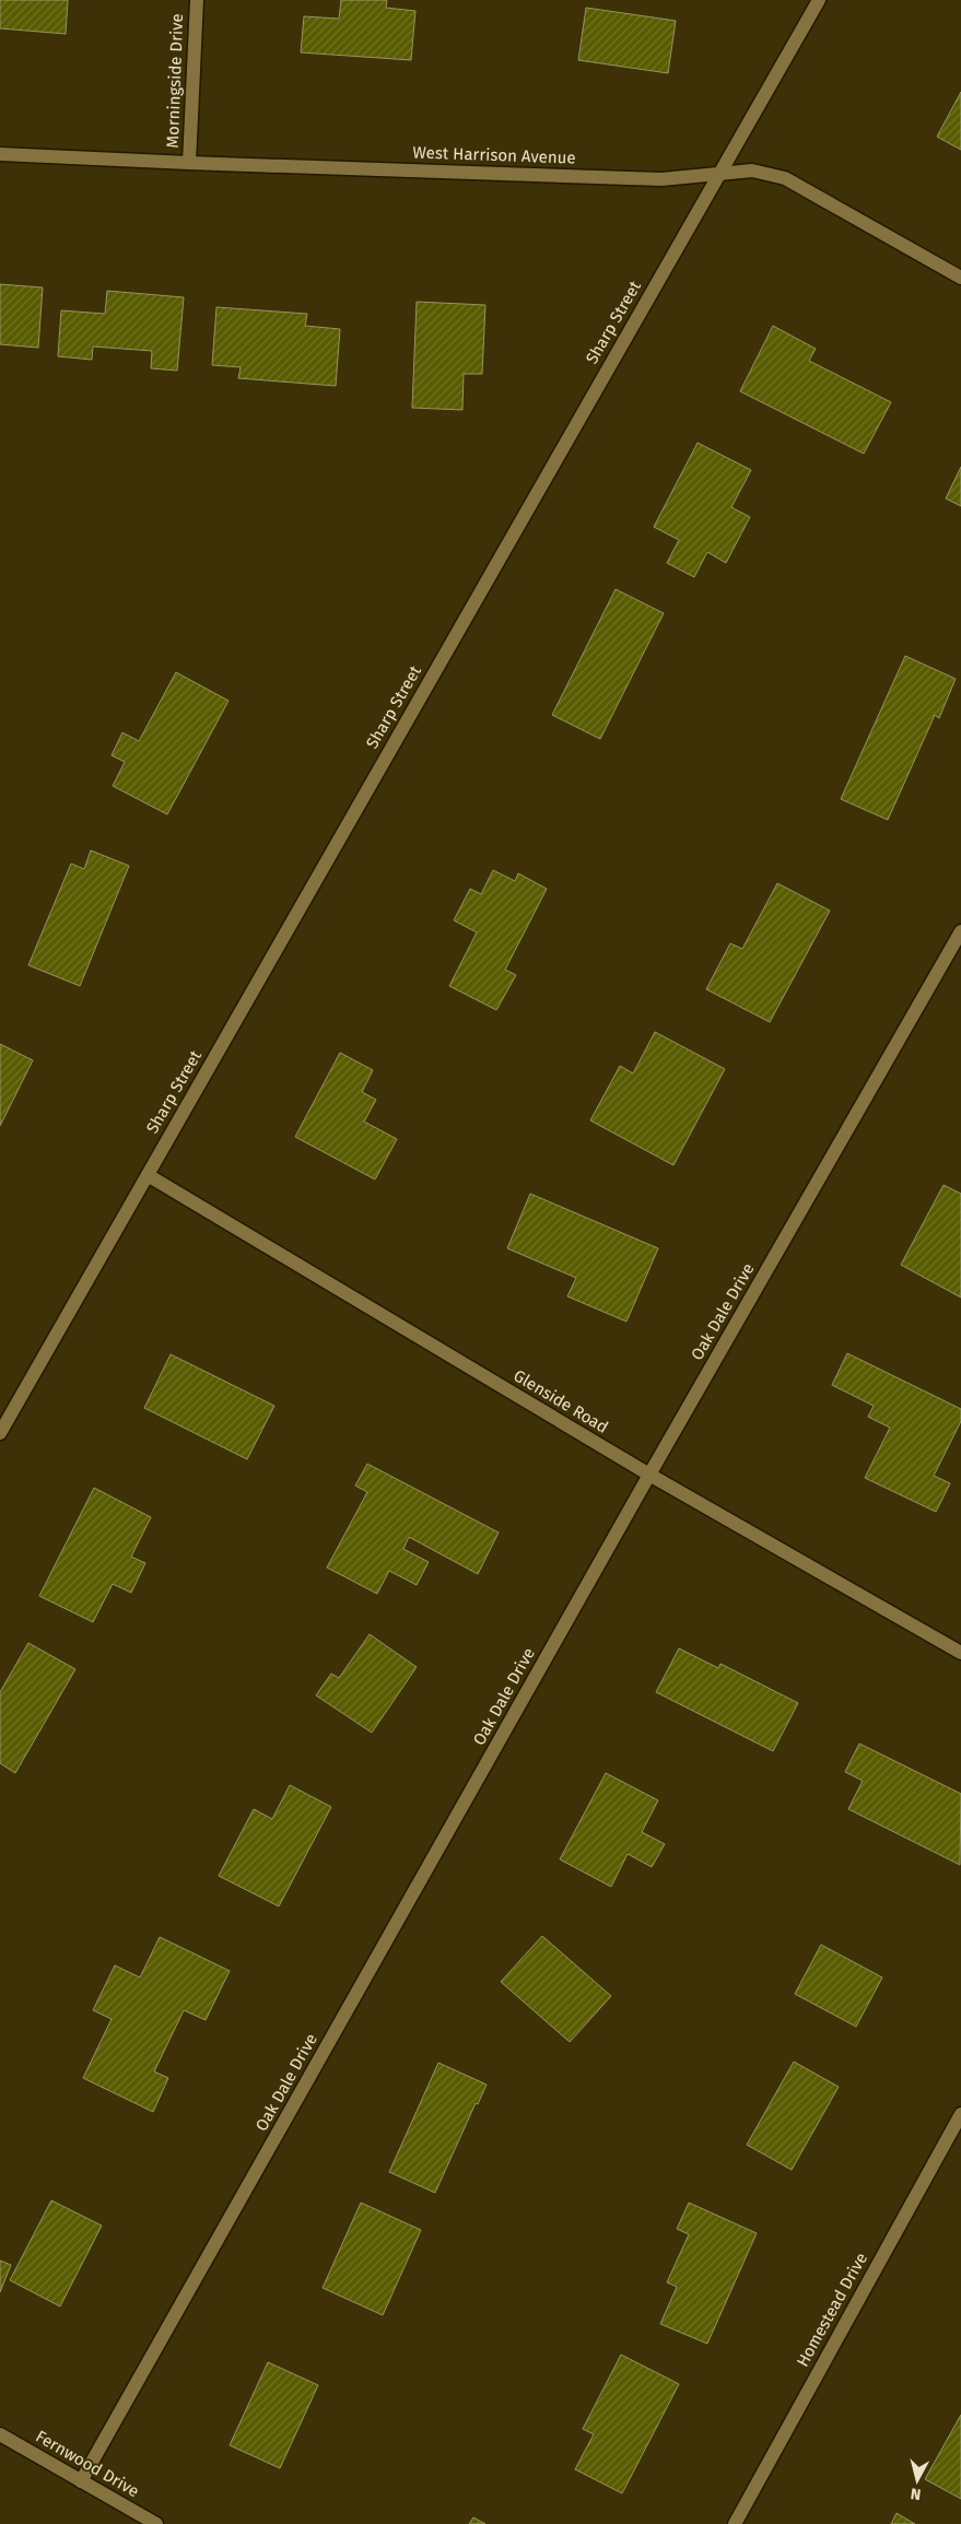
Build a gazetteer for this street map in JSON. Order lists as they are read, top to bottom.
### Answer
{
  "streets": {
    "street": [
      "Morningside Drive",
      "West Harrison Avenue",
      "Sharp Street",
      "Oak Dale Drive",
      "Glenside Road",
      "Homestead Drive",
      "Fernwood Drive"
    ]
  },
  "crossings": [
    ["Morningside Drive", "West Harrison Avenue"],
    ["West Harrison Avenue", "Sharp Street"],
    ["Sharp Street", "Glenside Road"],
    ["Oak Dale Drive", "Glenside Road"],
    ["Oak Dale Drive", "Fernwood Drive"]
  ],
  "north": "bottom"
}
